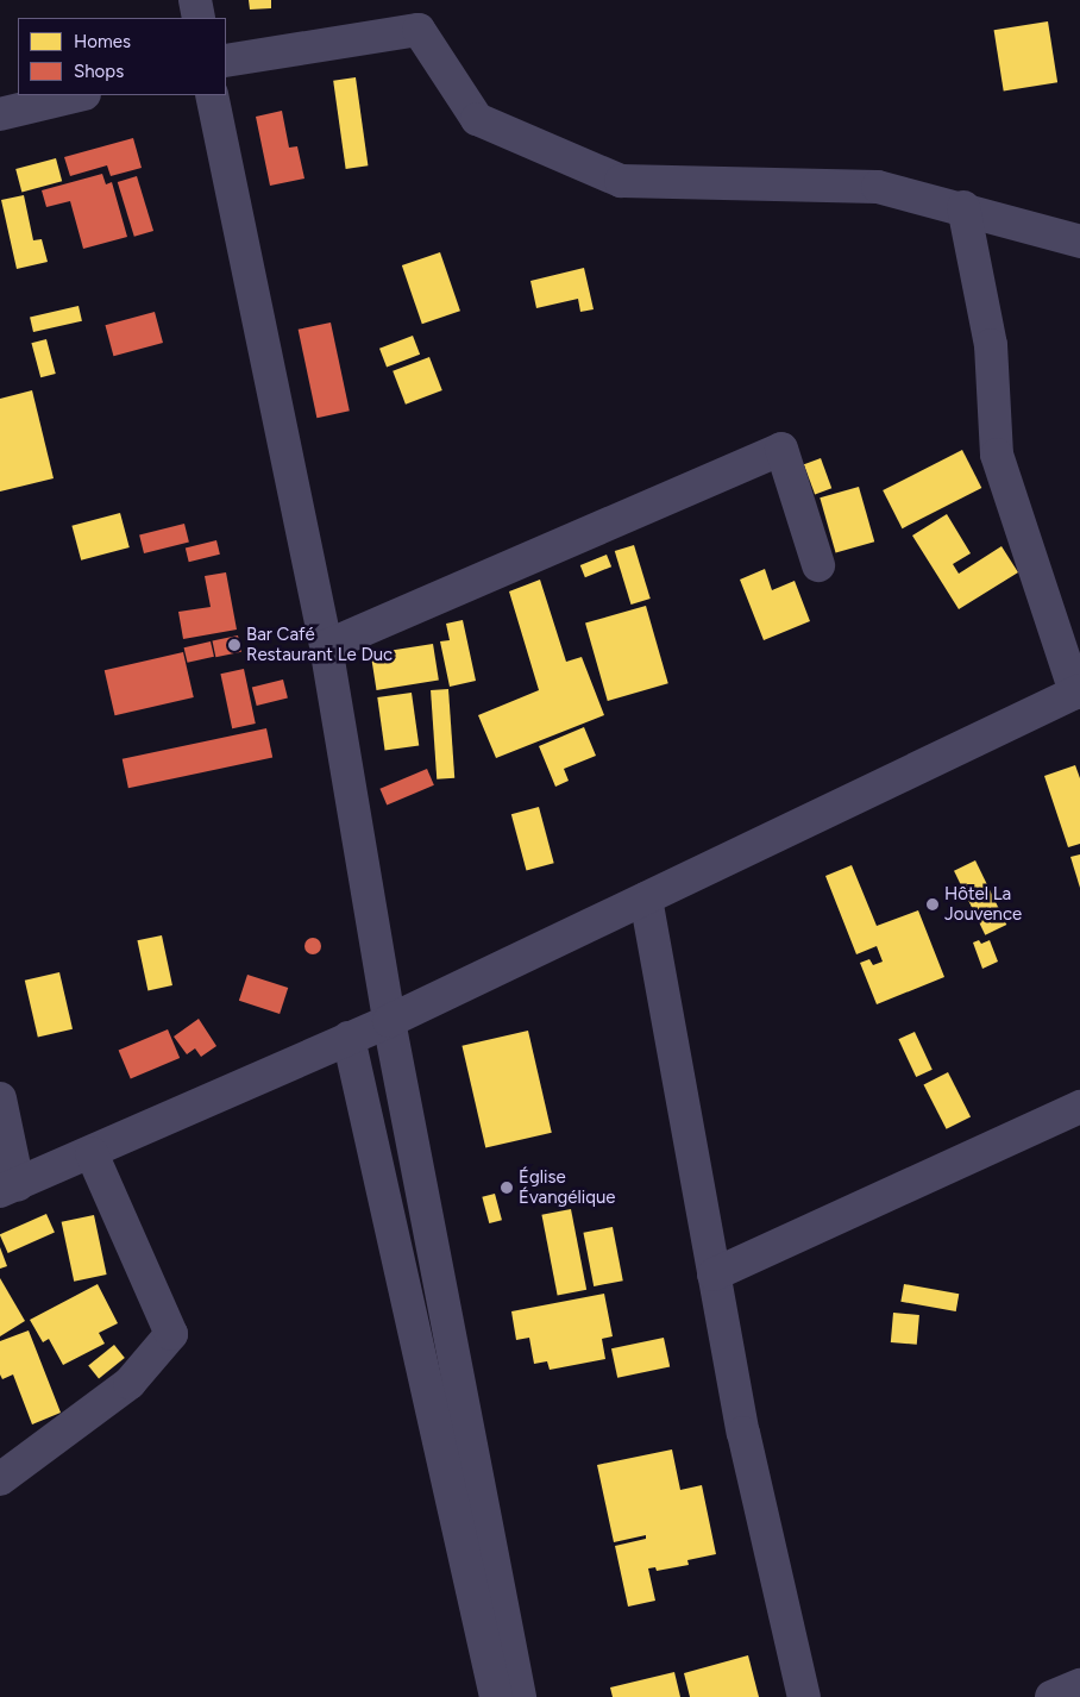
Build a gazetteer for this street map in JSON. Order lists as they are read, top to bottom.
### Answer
{
  "places": ["Bar Café Restaurant Le Duc", "Hôtel La Jouvence", "Église Évangélique"],
  "legend": ["Homes", "Shops"]
}
